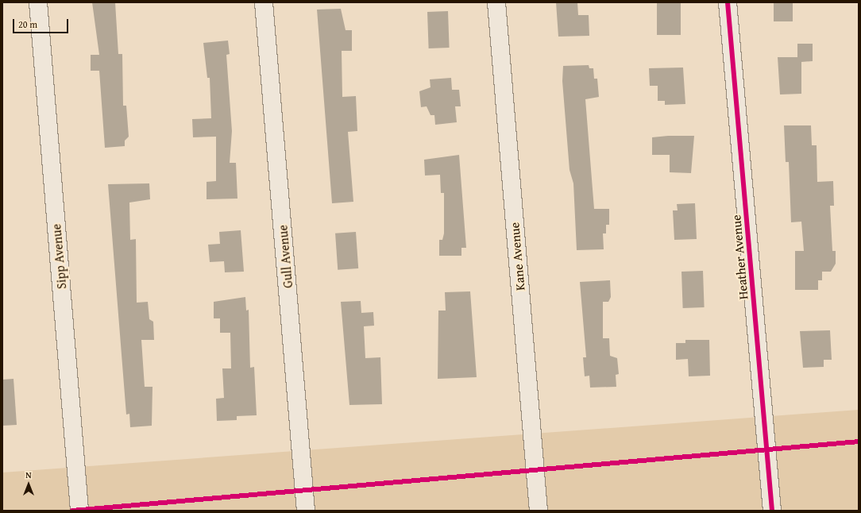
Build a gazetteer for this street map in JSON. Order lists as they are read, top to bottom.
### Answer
{
  "streets": {
    "street": [
      "Sipp Avenue",
      "Gull Avenue",
      "Kane Avenue",
      "Heather Avenue"
    ]
  },
  "scale_bar": "20 m",
  "north": "top"
}
